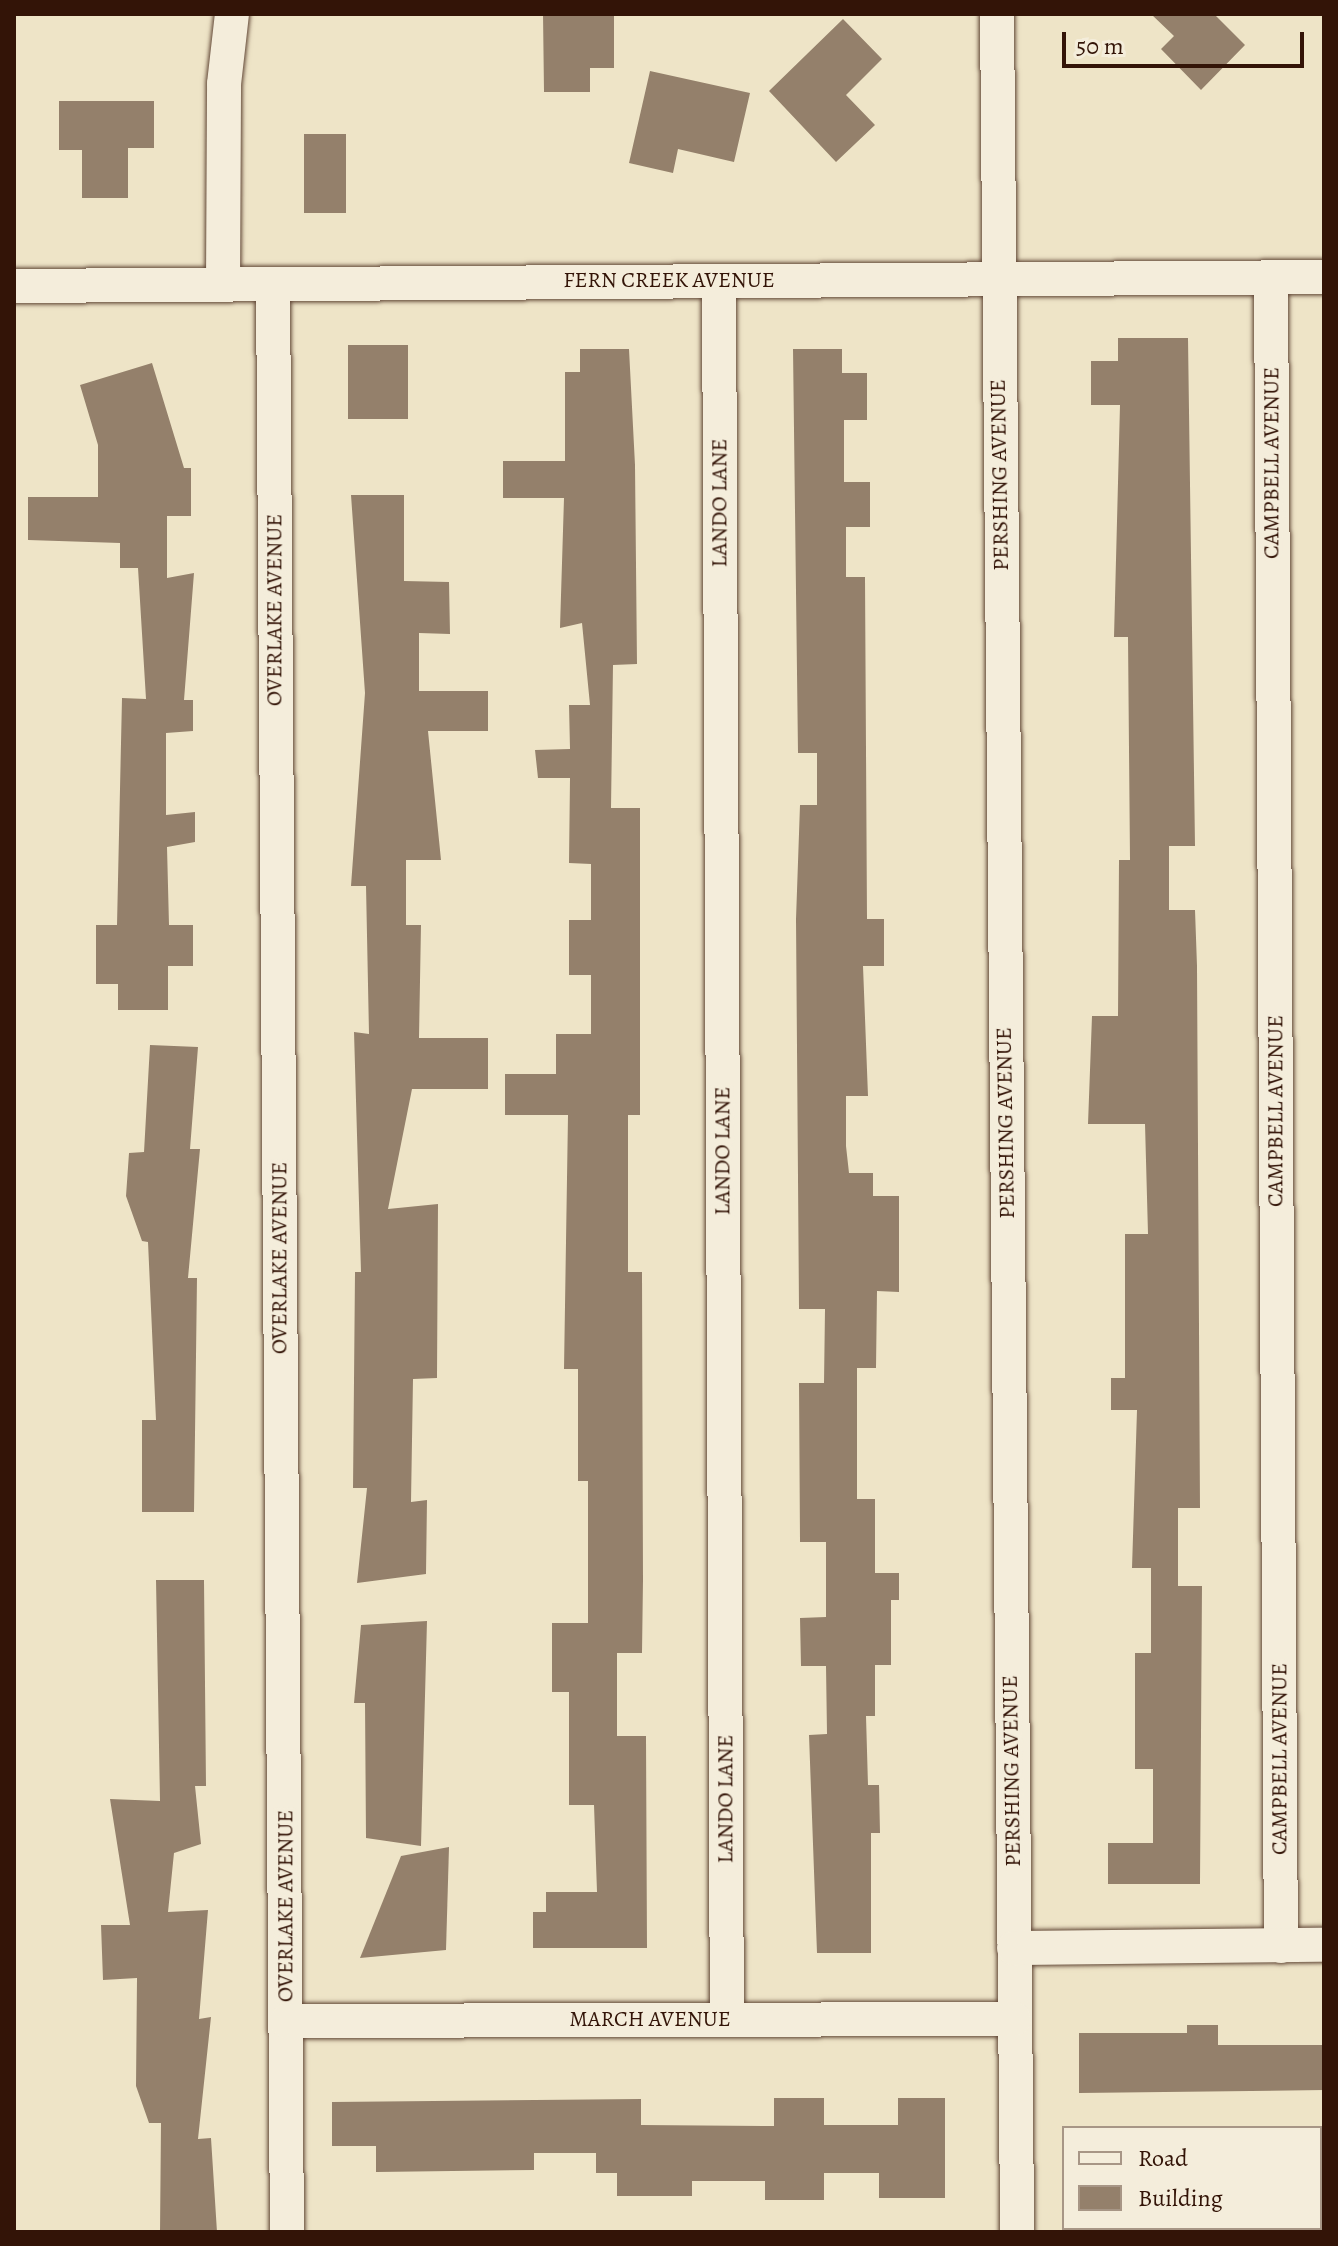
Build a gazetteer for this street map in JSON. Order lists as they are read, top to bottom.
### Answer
{
  "streets": {
    "street": [
      "FERN CREEK AVENUE",
      "CAMPBELL AVENUE",
      "PERSHING AVENUE",
      "LANDO LANE",
      "OVERLAKE AVENUE",
      "MARCH AVENUE"
    ]
  },
  "crossings": [
    ["FERN CREEK AVENUE", "CAMPBELL AVENUE"],
    ["FERN CREEK AVENUE", "PERSHING AVENUE"],
    ["FERN CREEK AVENUE", "LANDO LANE"],
    ["FERN CREEK AVENUE", "OVERLAKE AVENUE"],
    ["PERSHING AVENUE", "MARCH AVENUE"],
    ["LANDO LANE", "MARCH AVENUE"],
    ["OVERLAKE AVENUE", "MARCH AVENUE"]
  ],
  "legend": ["Road", "Building"],
  "scale_bar": "50 m"
}
